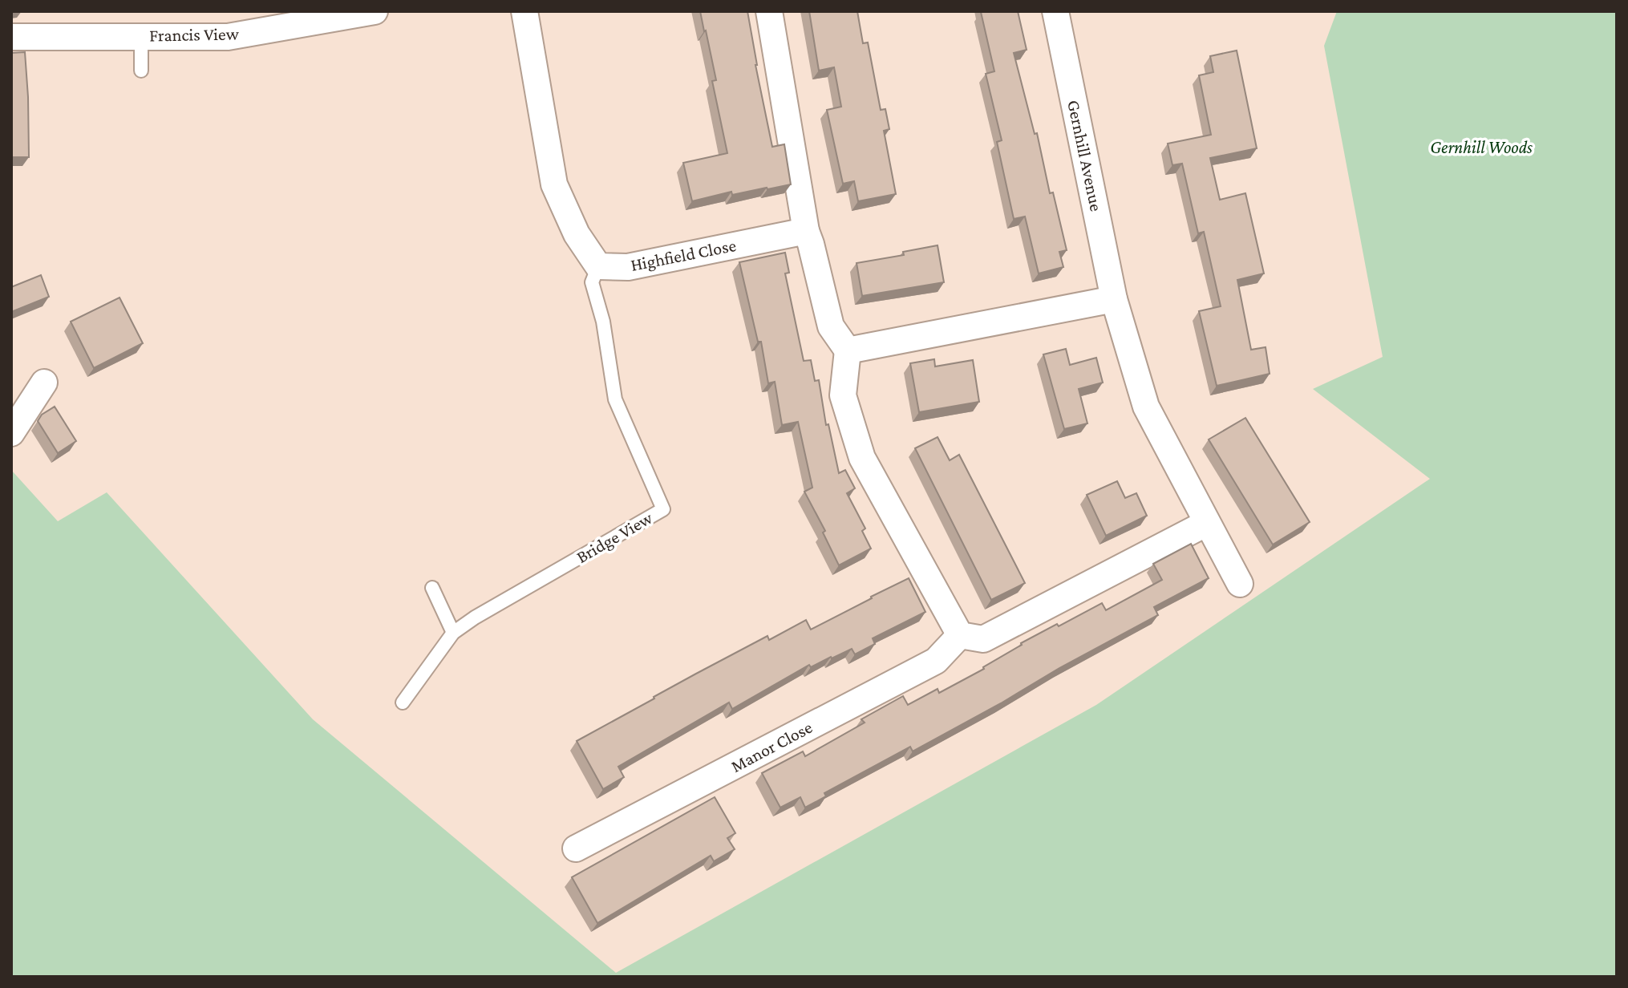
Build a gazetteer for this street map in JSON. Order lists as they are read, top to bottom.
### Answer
{
  "streets": {
    "street": [
      "Francis View",
      "Gernhill Avenue",
      "Highfield Close",
      "Manor Close"
    ],
    "lane": ["Bridge View"]
  },
  "crossings": [
    ["Highfield Close", "Bridge View"]
  ],
  "parks": ["Gernhill Woods"]
}
